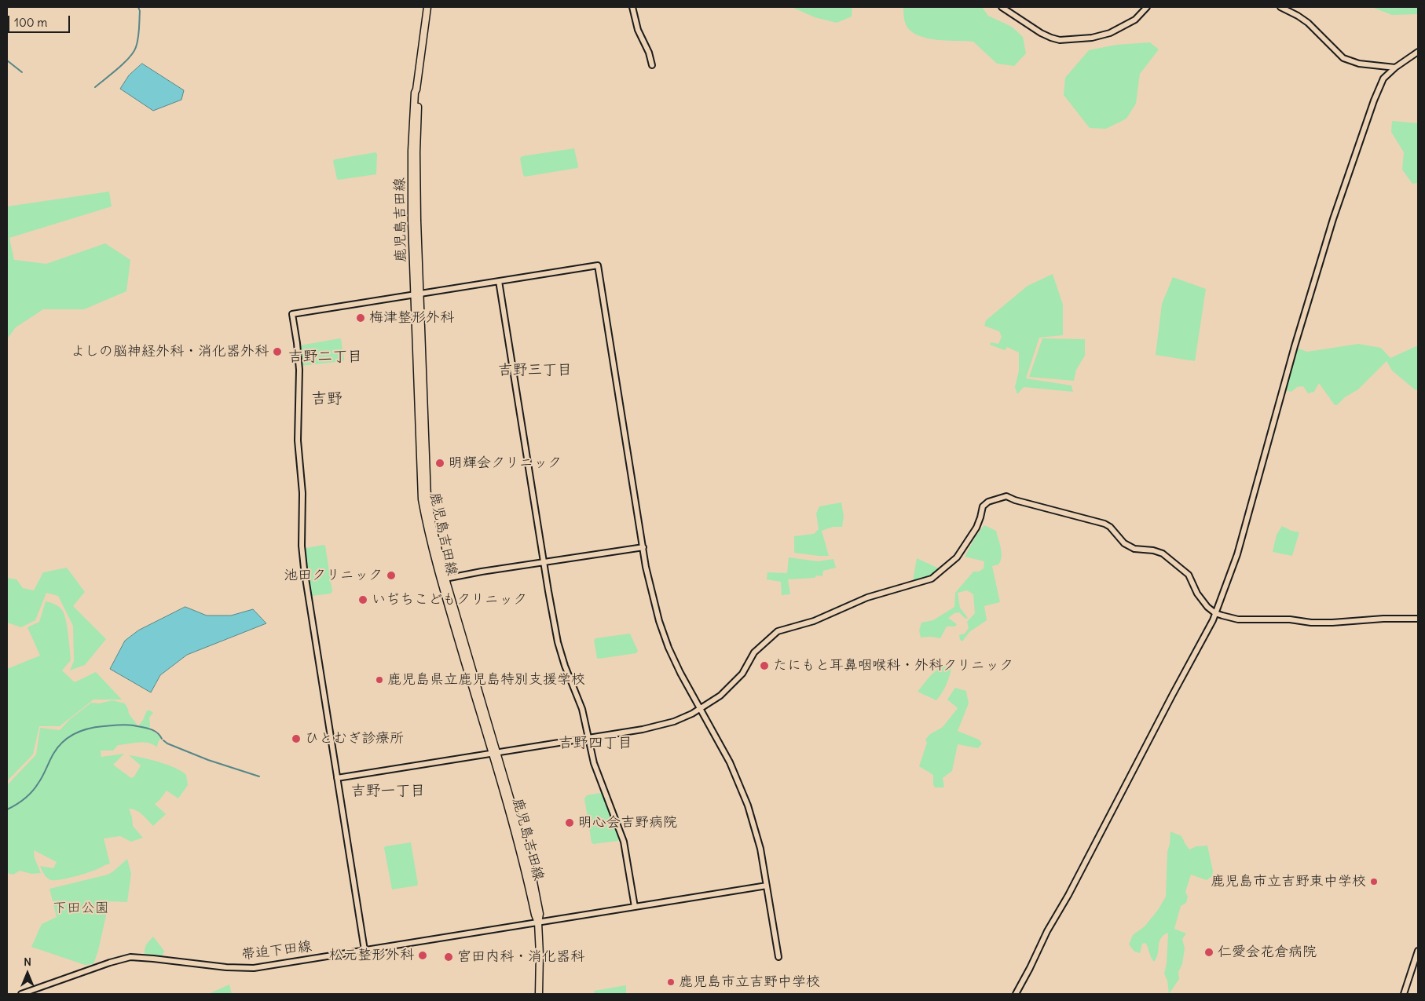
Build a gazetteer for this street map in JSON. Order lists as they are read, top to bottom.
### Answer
{
  "streets": {
    "main road": ["鹿児島吉田線"],
    "street": ["帯迫下田線"]
  },
  "crossings": [
    ["鹿児島吉田線", "帯迫下田線"]
  ],
  "districts": [
    "吉野二丁目",
    "吉野三丁目",
    "吉野",
    "吉野四丁目",
    "吉野一丁目"
  ],
  "parks": ["下田公園"],
  "places": [
    "梅津整形外科",
    "よしの脳神経外科・消化器外科",
    "明輝会クリニック",
    "池田クリニック",
    "いぢちこどもクリニック",
    "たにもと耳鼻咽喉科・外科クリニック",
    "鹿児島県立鹿児島特別支援学校",
    "ひとむぎ診療所",
    "明心会吉野病院",
    "鹿児島市立吉野東中学校",
    "仁愛会花倉病院",
    "松元整形外科",
    "宮田内科・消化器科",
    "鹿児島市立吉野中学校"
  ],
  "scale_bar": "100 m",
  "north": "top"
}
